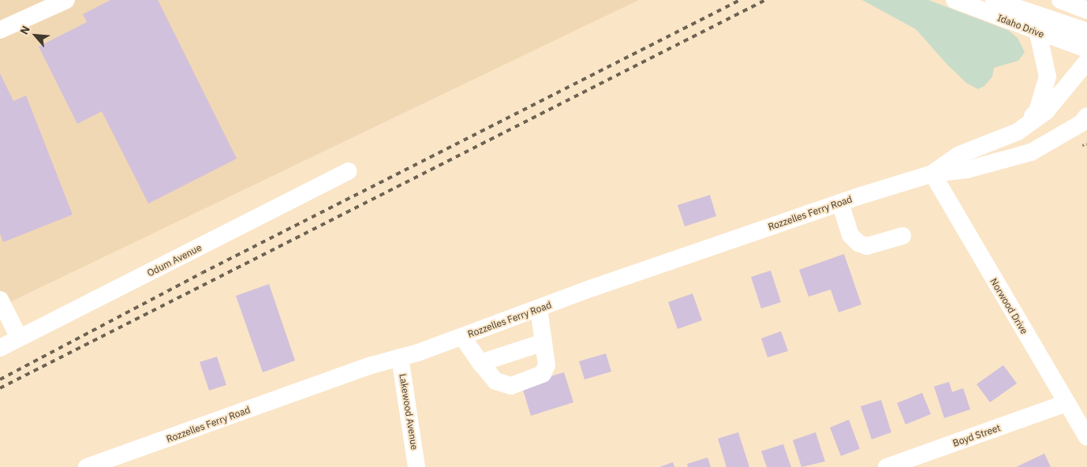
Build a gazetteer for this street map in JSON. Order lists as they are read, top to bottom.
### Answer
{
  "streets": {
    "street": [
      "Idaho Drive",
      "Rozzelles Ferry Road",
      "Odum Avenue",
      "Norwood Drive",
      "Lakewood Avenue",
      "Boyd Street"
    ]
  },
  "crossings": [
    ["Rozzelles Ferry Road", "Norwood Drive"],
    ["Rozzelles Ferry Road", "Lakewood Avenue"],
    ["Norwood Drive", "Boyd Street"]
  ],
  "north": "top left"
}
